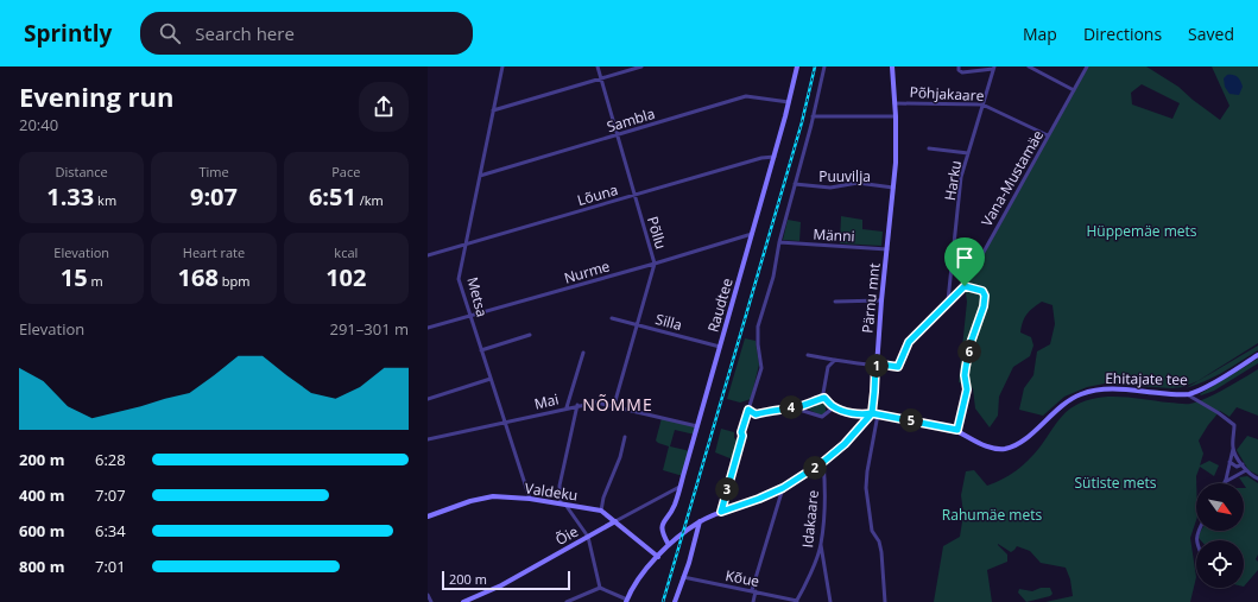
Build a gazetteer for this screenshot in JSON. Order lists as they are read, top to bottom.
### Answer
{
  "streets": {
    "main road": [
      "Pärnu mnt",
      "Raudtee",
      "Ehitajate tee",
      "Valdeku",
      "Õie"
    ],
    "street": [
      "Põhjakaare",
      "Sambla",
      "Puuvilja",
      "Vana-Mustamäe",
      "Harku",
      "Lõuna",
      "Põllu",
      "Männi",
      "Nurme",
      "Metsa",
      "Silla",
      "Mai",
      "Idakaare",
      "Kõue"
    ]
  },
  "crossings": [
    ["Põhjakaare", "Vana-Mustamäe"],
    ["Põhjakaare", "Harku"],
    ["Põhjakaare", "Pärnu mnt"],
    ["Sambla", "Põllu"],
    ["Sambla", "Metsa"],
    ["Sambla", "Raudtee"],
    ["Puuvilja", "Pärnu mnt"],
    ["Vana-Mustamäe", "Harku"],
    ["Vana-Mustamäe", "Pärnu mnt"],
    ["Vana-Mustamäe", "Ehitajate tee"],
    ["Lõuna", "Põllu"],
    ["Lõuna", "Metsa"],
    ["Lõuna", "Raudtee"],
    ["Põllu", "Nurme"],
    ["Põllu", "Silla"],
    ["Põllu", "Mai"],
    ["Männi", "Pärnu mnt"],
    ["Nurme", "Metsa"],
    ["Nurme", "Raudtee"],
    ["Metsa", "Mai"],
    ["Metsa", "Valdeku"],
    ["Pärnu mnt", "Ehitajate tee"],
    ["Raudtee", "Silla"],
    ["Raudtee", "Mai"],
    ["Raudtee", "Õie"],
    ["Valdeku", "Õie"],
    ["Idakaare", "Kõue"]
  ],
  "districts": ["NÕMME"],
  "parks": ["Hüppemäe mets", "Sütiste mets", "Rahumäe mets"],
  "scale_bar": "200 m",
  "north": "bottom right",
  "page": {
    "header": "Sprintly",
    "search": "Search here",
    "nav": ["Map", "Directions", "Saved"],
    "heading": ["Evening run", "20:40"],
    "stats": [
      ["Distance", "1.33 km"],
      ["Time", "9:07"],
      ["Pace", "6:51 /km"],
      ["Elevation", "15 m"],
      ["Heart rate", "168 bpm"],
      ["kcal", "102"]
    ],
    "chart": ["Elevation", "291–301 m"],
    "pins": [
      "6",
      "1",
      "4",
      "5",
      "2",
      "3"
    ],
    "list": [
      {
        "name": "200 m",
        "note": "6:28"
      },
      {
        "name": "400 m",
        "note": "7:07"
      },
      {
        "name": "600 m",
        "note": "6:34"
      },
      {
        "name": "800 m",
        "note": "7:01"
      }
    ],
    "scale": "200 m"
  }
}
